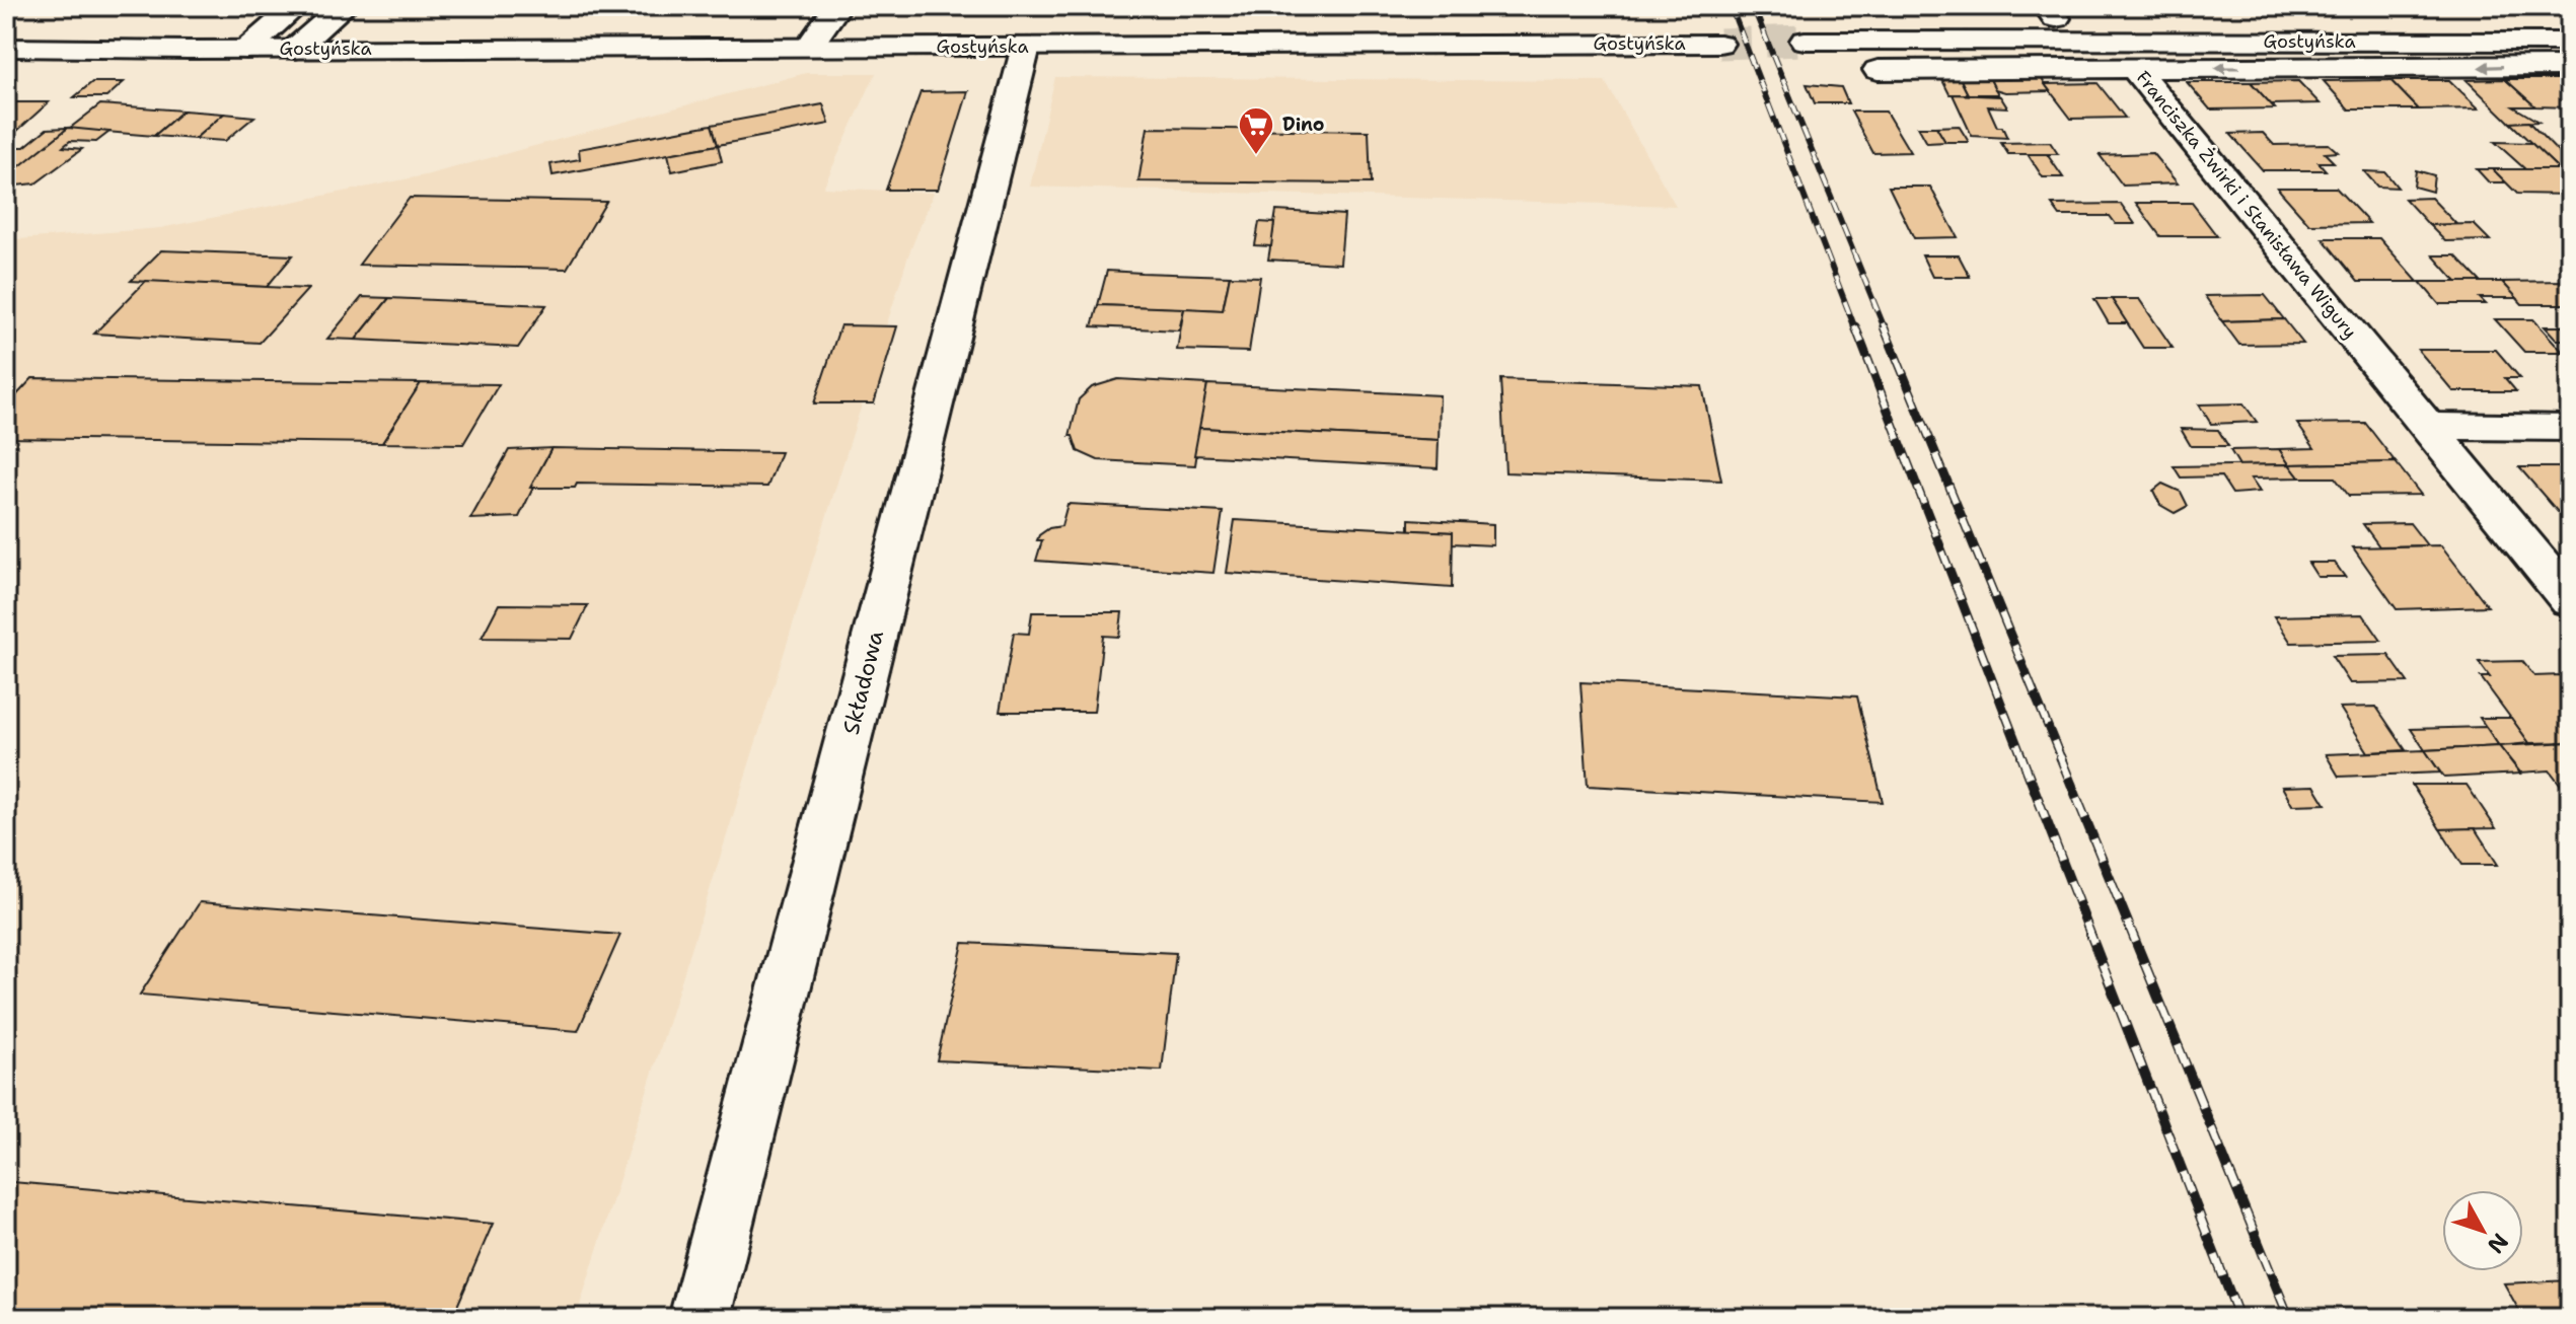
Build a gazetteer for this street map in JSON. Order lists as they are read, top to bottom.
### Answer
{
  "streets": {
    "street": ["Gostyńska", "Franciszka Żwirki i Stanisława Wigury", "Składowa"]
  },
  "crossings": [
    ["Gostyńska", "Składowa"]
  ],
  "places": {
    "supermarket": ["Dino"]
  },
  "north": "bottom right"
}
